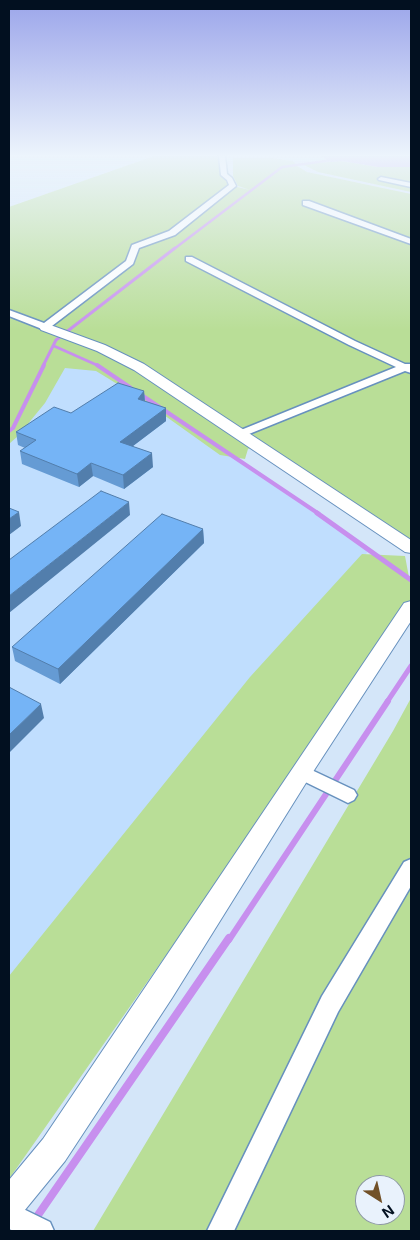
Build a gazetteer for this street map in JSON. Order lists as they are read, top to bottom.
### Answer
{
  "north": "bottom right"
}
